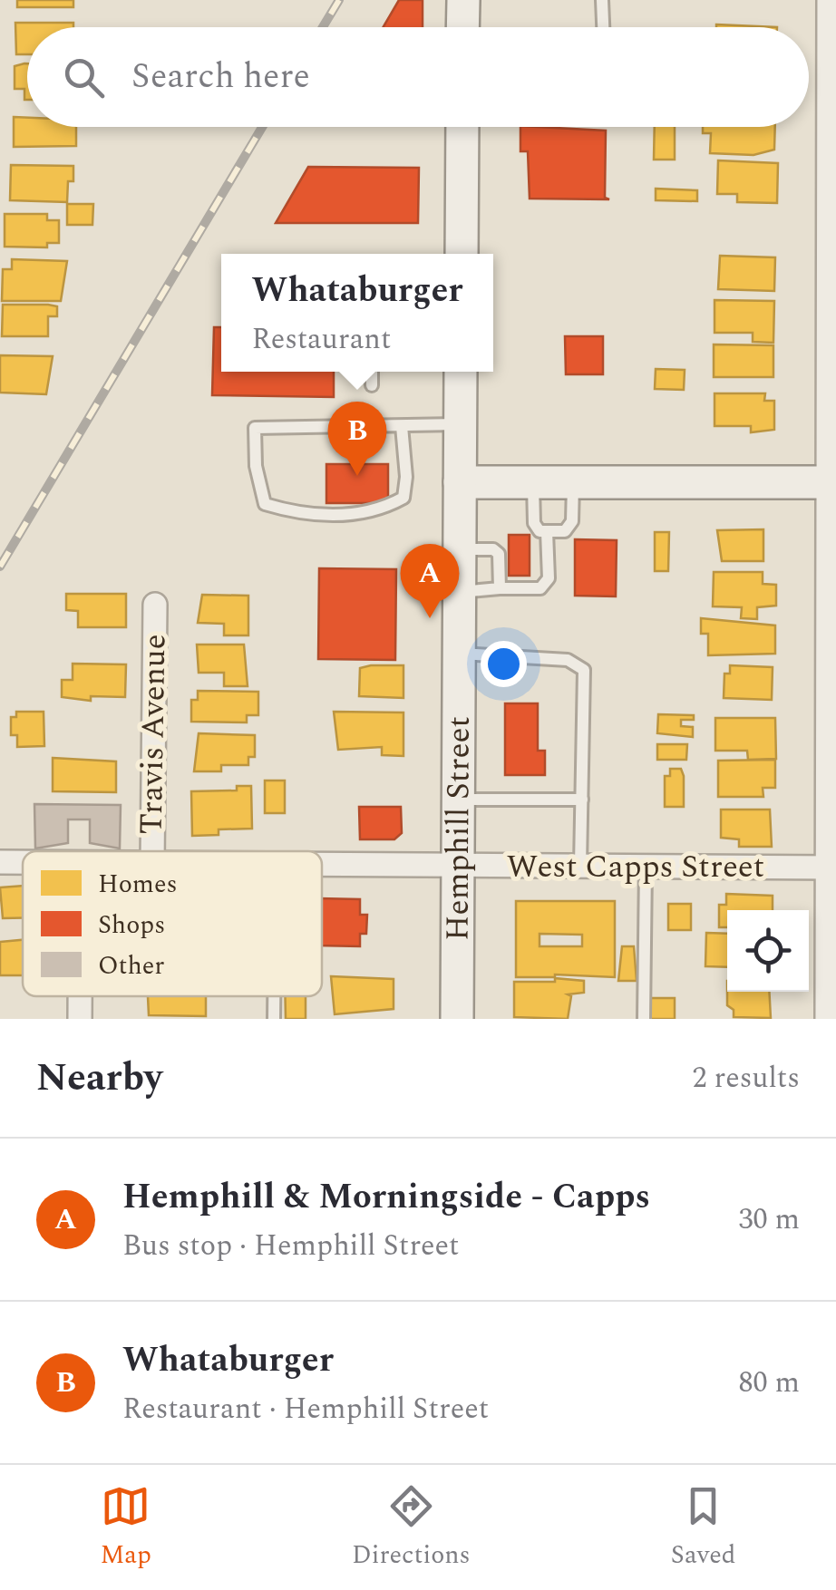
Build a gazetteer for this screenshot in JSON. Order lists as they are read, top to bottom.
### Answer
{
  "streets": {
    "main road": ["Hemphill Street"],
    "street": ["Travis Avenue", "West Capps Street"]
  },
  "crossings": [
    ["Hemphill Street", "West Capps Street"]
  ],
  "legend": ["Homes", "Shops", "Other"],
  "page": {
    "search": "Search here",
    "popup": ["Whataburger", "Restaurant"],
    "pins": ["B", "A"],
    "heading": ["Nearby", "2 results"],
    "list": [
      {
        "mark": "A",
        "name": "Hemphill & Morningside - Capps",
        "note": "Bus stop · Hemphill Street",
        "value": "30 m"
      },
      {
        "mark": "B",
        "name": "Whataburger",
        "note": "Restaurant · Hemphill Street",
        "value": "80 m"
      }
    ],
    "nav": ["Map", "Directions", "Saved"]
  }
}
